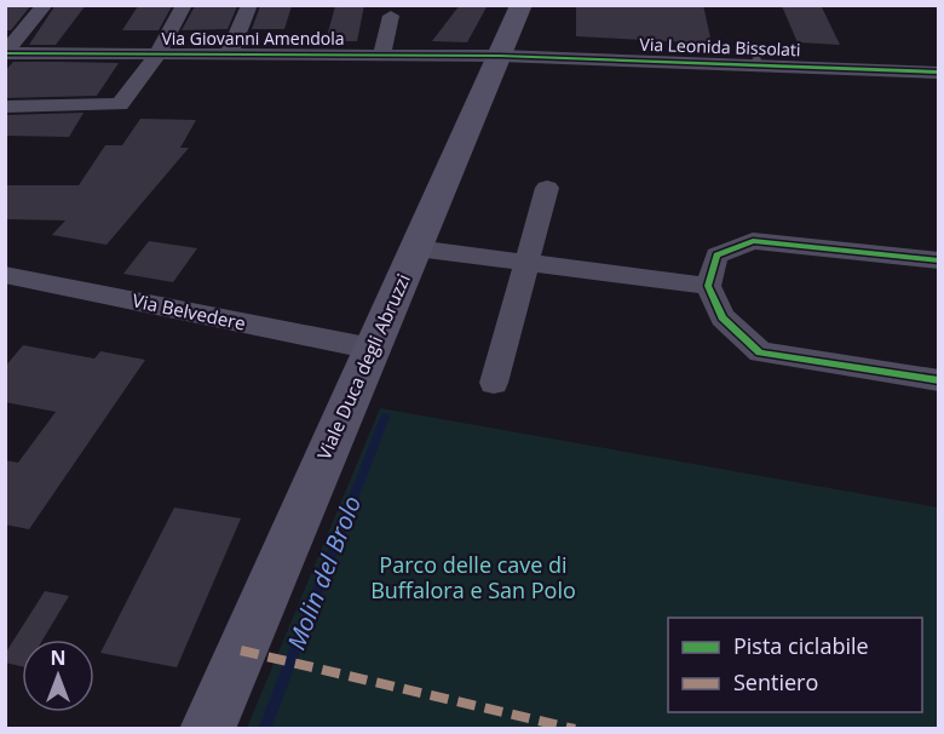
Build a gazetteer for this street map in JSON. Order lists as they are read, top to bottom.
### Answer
{
  "streets": {
    "main road": ["Viale Duca degli Abruzzi"],
    "street": ["Via Giovanni Amendola", "Via Leonida Bissolati", "Via Belvedere"]
  },
  "crossings": [
    ["Via Giovanni Amendola", "Via Leonida Bissolati"],
    ["Via Giovanni Amendola", "Viale Duca degli Abruzzi"],
    ["Via Leonida Bissolati", "Viale Duca degli Abruzzi"],
    ["Via Belvedere", "Viale Duca degli Abruzzi"]
  ],
  "water": ["Molin del Brolo"],
  "parks": ["Parco delle cave di Buffalora e San Polo"],
  "legend": ["Pista ciclabile", "Sentiero"],
  "north": "top"
}
